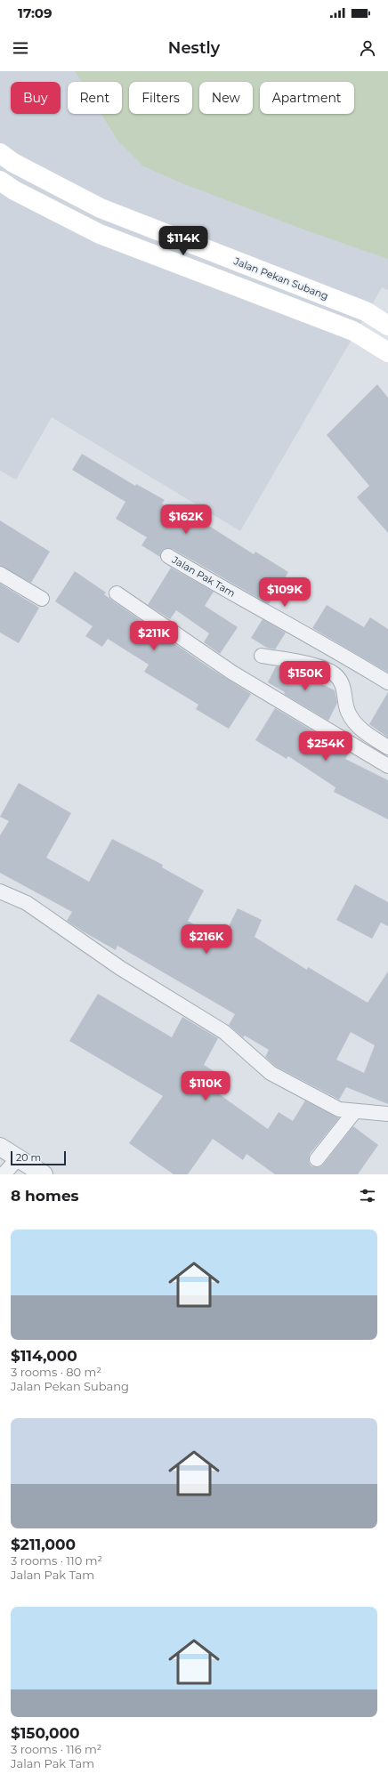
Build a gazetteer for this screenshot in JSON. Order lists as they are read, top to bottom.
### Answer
{
  "streets": {
    "main road": ["Jalan Pekan Subang"],
    "street": ["Jalan Pak Tam"]
  },
  "scale_bar": "20 m",
  "page": {
    "status": "17:09",
    "header": "Nestly",
    "chip": [
      "Buy",
      "Rent",
      "Filters",
      "New",
      "Apartment"
    ],
    "price": [
      "$114K",
      "$162K",
      "$109K",
      "$211K",
      "$150K",
      "$254K",
      "$216K",
      "$110K"
    ],
    "scale": "20 m",
    "heading": "8 homes",
    "list": [
      {
        "name": "$114,000",
        "note": "3 rooms · 80 m² · Jalan Pekan Subang"
      },
      {
        "name": "$211,000",
        "note": "3 rooms · 110 m² · Jalan Pak Tam"
      },
      {
        "name": "$150,000",
        "note": "3 rooms · 116 m² · Jalan Pak Tam"
      }
    ]
  }
}
